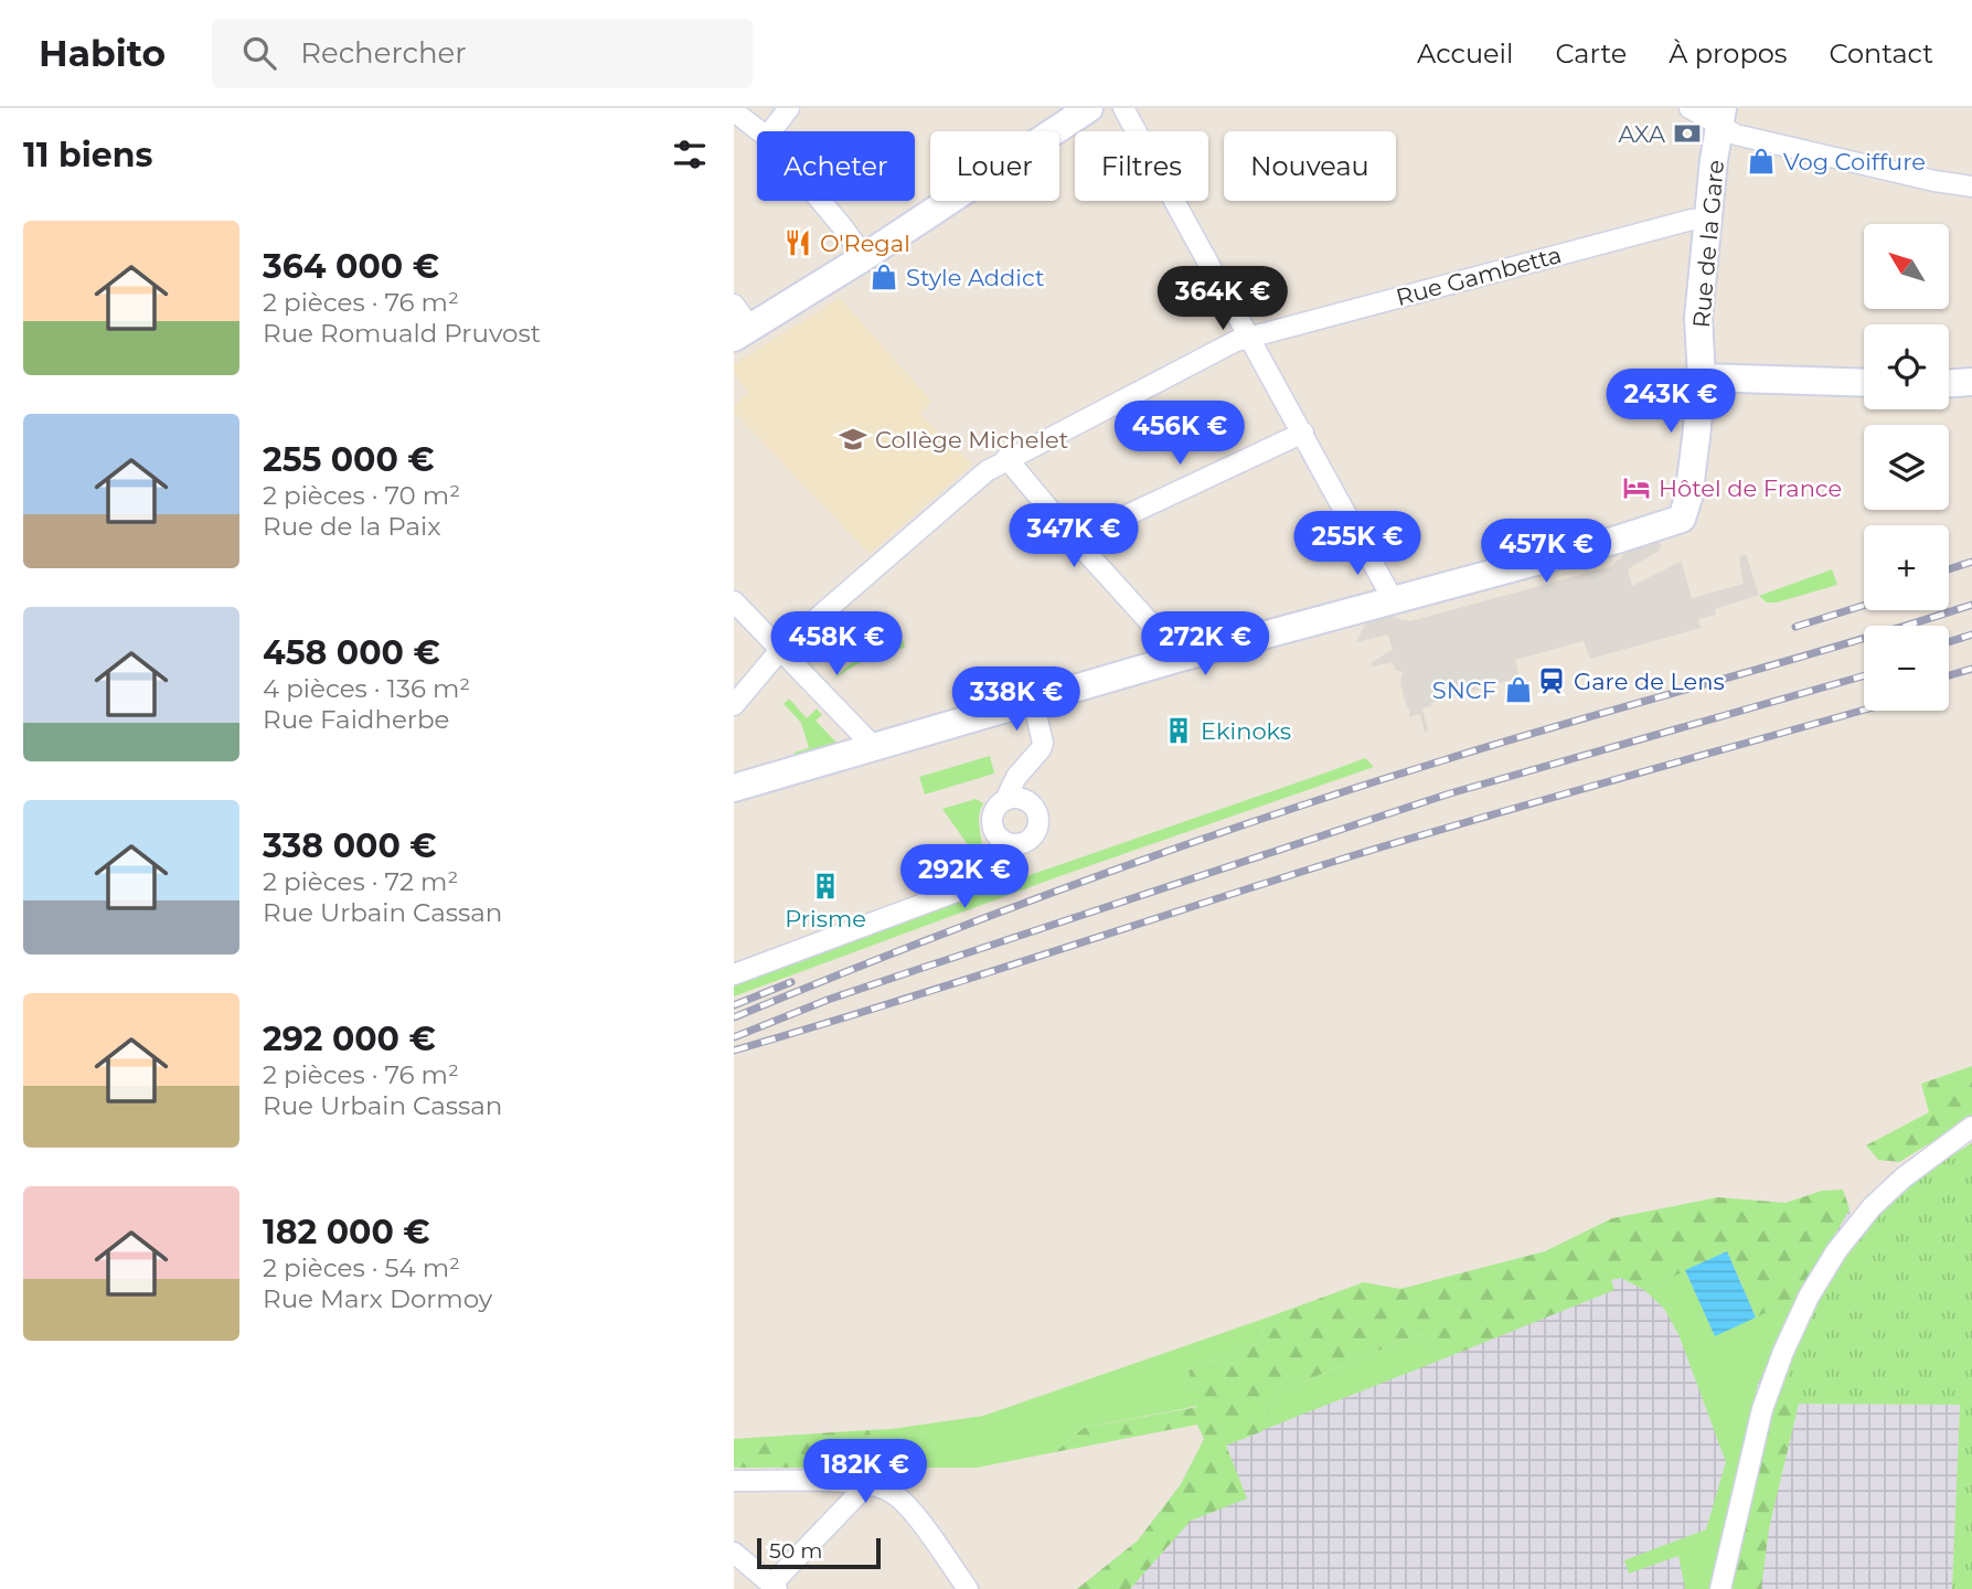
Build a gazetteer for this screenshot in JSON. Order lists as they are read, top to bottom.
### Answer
{
  "streets": {
    "street": ["Rue de la Gare", "Rue Gambetta"]
  },
  "crossings": [
    ["Rue de la Gare", "Rue Gambetta"]
  ],
  "places": {
    "bank": ["AXA"],
    "shop": ["Vog Coiffure", "Style Addict", "SNCF"],
    "restaurant": ["O'Regal"],
    "school or university": ["Collège Michelet"],
    "hotel": ["Hôtel de France"],
    "station": ["Gare de Lens"],
    "building": ["Ekinoks", "Prisme"]
  },
  "scale_bar": "50 m",
  "north": "top left",
  "page": {
    "header": "Habito",
    "search": "Rechercher",
    "nav": [
      "Accueil",
      "Carte",
      "À propos",
      "Contact"
    ],
    "heading": "11 biens",
    "chip": [
      "Acheter",
      "Louer",
      "Filtres",
      "Nouveau"
    ],
    "list": [
      {
        "name": "364 000 €",
        "note": "2 pièces · 76 m² · Rue Romuald Pruvost"
      },
      {
        "name": "255 000 €",
        "note": "2 pièces · 70 m² · Rue de la Paix"
      },
      {
        "name": "458 000 €",
        "note": "4 pièces · 136 m² · Rue Faidherbe"
      },
      {
        "name": "338 000 €",
        "note": "2 pièces · 72 m² · Rue Urbain Cassan"
      },
      {
        "name": "292 000 €",
        "note": "2 pièces · 76 m² · Rue Urbain Cassan"
      },
      {
        "name": "182 000 €",
        "note": "2 pièces · 54 m² · Rue Marx Dormoy"
      }
    ],
    "map_buttons": ["+", "−"],
    "price": [
      "364K €",
      "243K €",
      "456K €",
      "347K €",
      "255K €",
      "457K €",
      "458K €",
      "272K €",
      "338K €",
      "292K €",
      "182K €"
    ],
    "scale": "50 m"
  }
}
